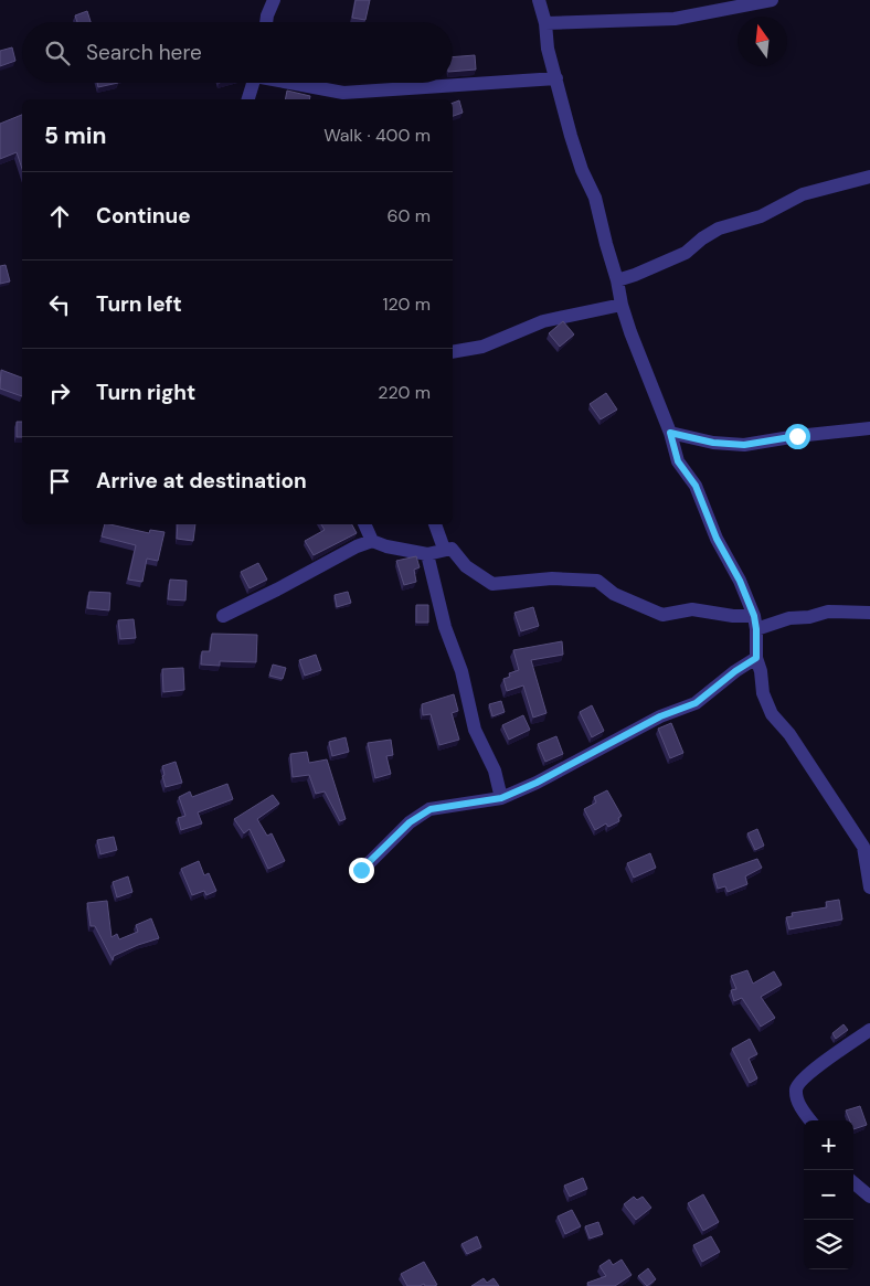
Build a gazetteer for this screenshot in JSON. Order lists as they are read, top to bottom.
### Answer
{
  "north": "top",
  "page": {
    "search": "Search here",
    "heading": ["5 min", "Walk · 400 m"],
    "list": [
      ["Continue", "60 m"],
      ["Turn left", "120 m"],
      ["Turn right", "220 m"],
      "Arrive at destination"
    ],
    "map_buttons": ["+", "−"]
  }
}
